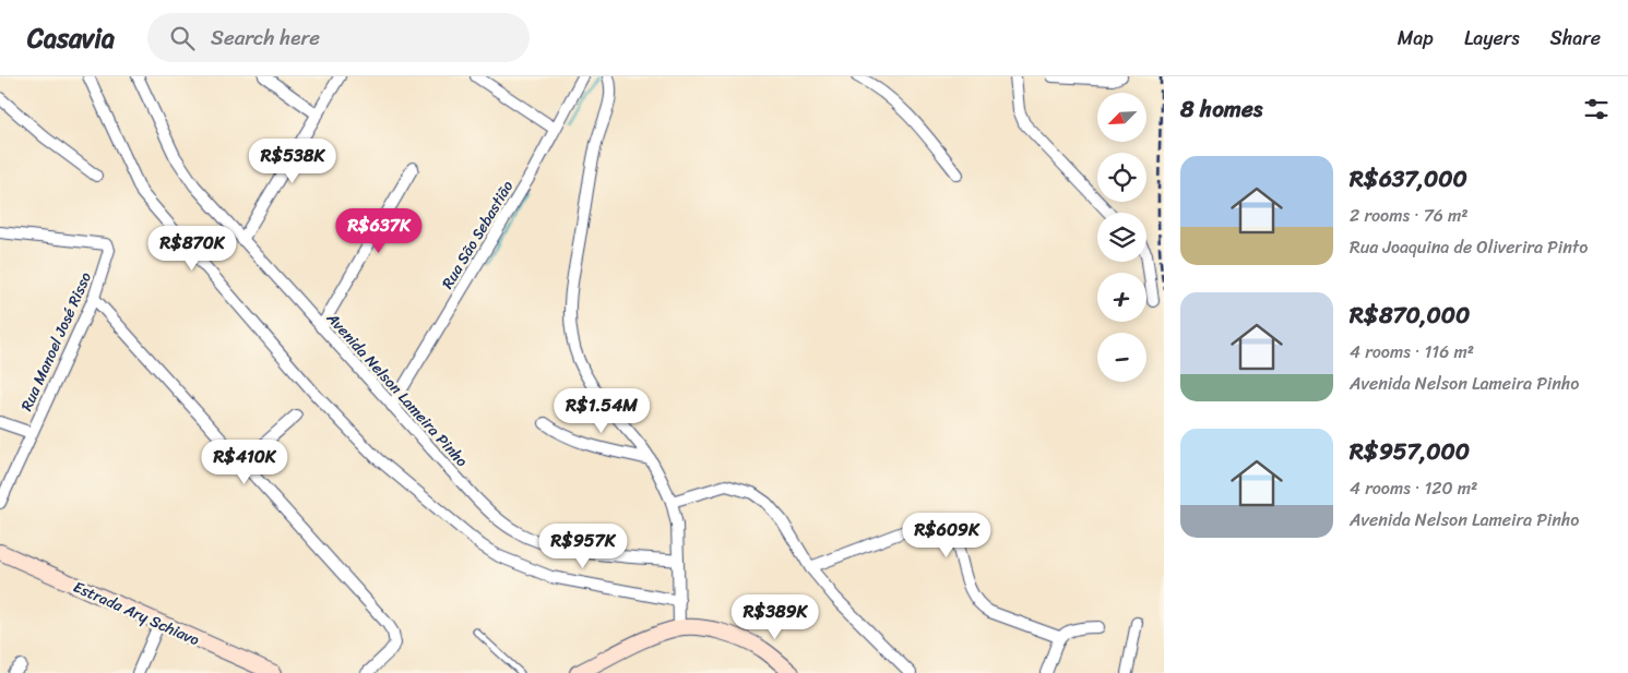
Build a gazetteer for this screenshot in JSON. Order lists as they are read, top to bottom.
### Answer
{
  "streets": {
    "main road": ["Estrada Ary Schiavo"],
    "street": ["Rua São Sebastião", "Rua Manoel José Risso", "Avenida Nelson Lameira Pinho"]
  },
  "crossings": [
    ["Rua São Sebastião", "Avenida Nelson Lameira Pinho"]
  ],
  "north": "bottom left",
  "page": {
    "header": "Casavia",
    "search": "Search here",
    "nav": ["Map", "Layers", "Share"],
    "heading": "8 homes",
    "map_buttons": ["+", "−"],
    "price": [
      "R$538K",
      "R$637K",
      "R$870K",
      "R$1.54M",
      "R$410K",
      "R$609K",
      "R$957K",
      "R$389K"
    ],
    "list": [
      {
        "name": "R$637,000",
        "note": "2 rooms · 76 m² · Rua Joaquina de Oliverira Pinto"
      },
      {
        "name": "R$870,000",
        "note": "4 rooms · 116 m² · Avenida Nelson Lameira Pinho"
      },
      {
        "name": "R$957,000",
        "note": "4 rooms · 120 m² · Avenida Nelson Lameira Pinho"
      }
    ]
  }
}
